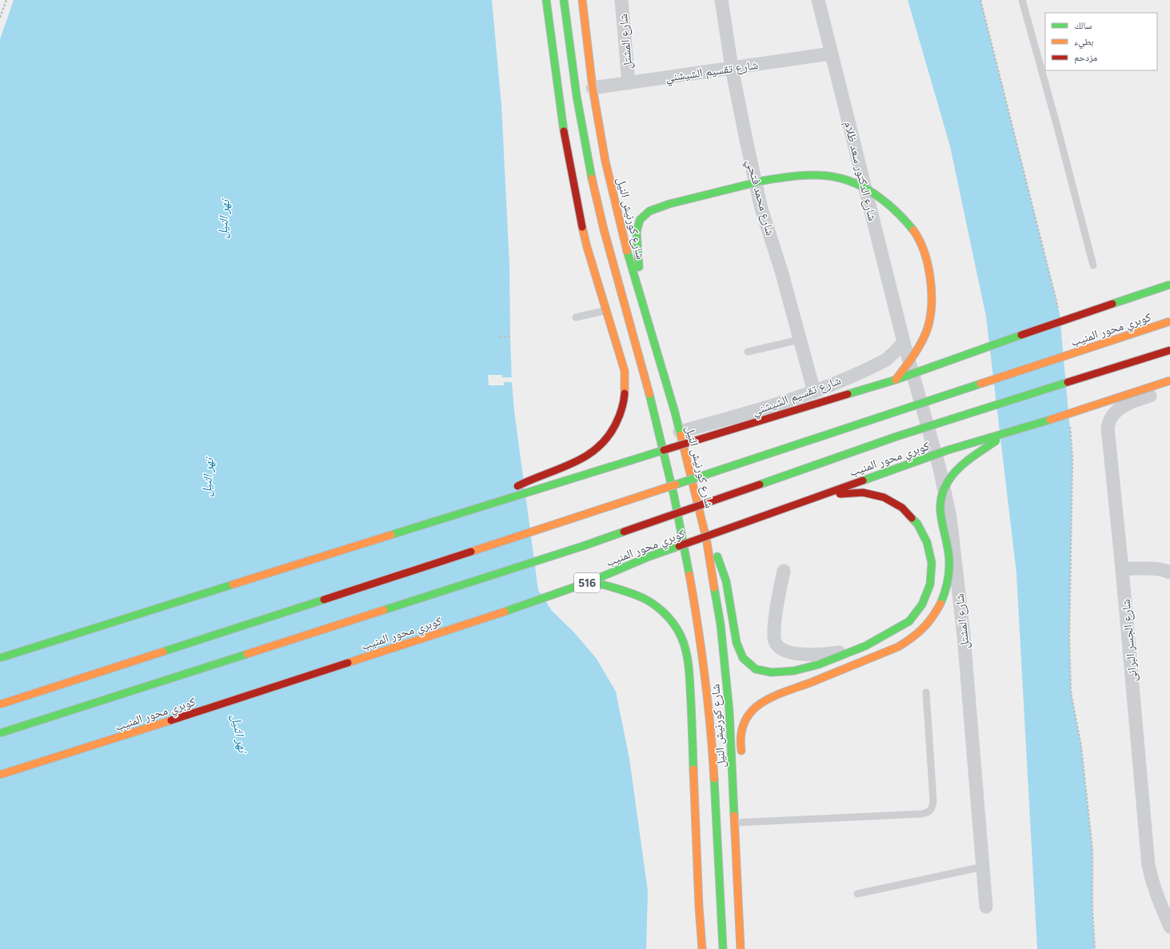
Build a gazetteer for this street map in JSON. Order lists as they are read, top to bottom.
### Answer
{
  "streets": {
    "highway": ["شارع كورنيش النيل", "كوبري محور المنيب", "516"],
    "street": [
      "شارع المشتل",
      "شارع تقسيم الشيشني",
      "شارع الدكتور سعد ظلام",
      "شارع محمد فتحي",
      "شارع الجسر البرانى"
    ]
  },
  "crossings": [
    ["شارع المشتل", "شارع تقسيم الشيشني"],
    ["شارع المشتل", "شارع الدكتور سعد ظلام"],
    ["شارع تقسيم الشيشني", "شارع الدكتور سعد ظلام"],
    ["شارع تقسيم الشيشني", "شارع محمد فتحي"],
    ["شارع تقسيم الشيشني", "شارع كورنيش النيل"]
  ],
  "water": ["نهر النيل"],
  "legend": ["سالك", "بطيء", "مزدحم"]
}
